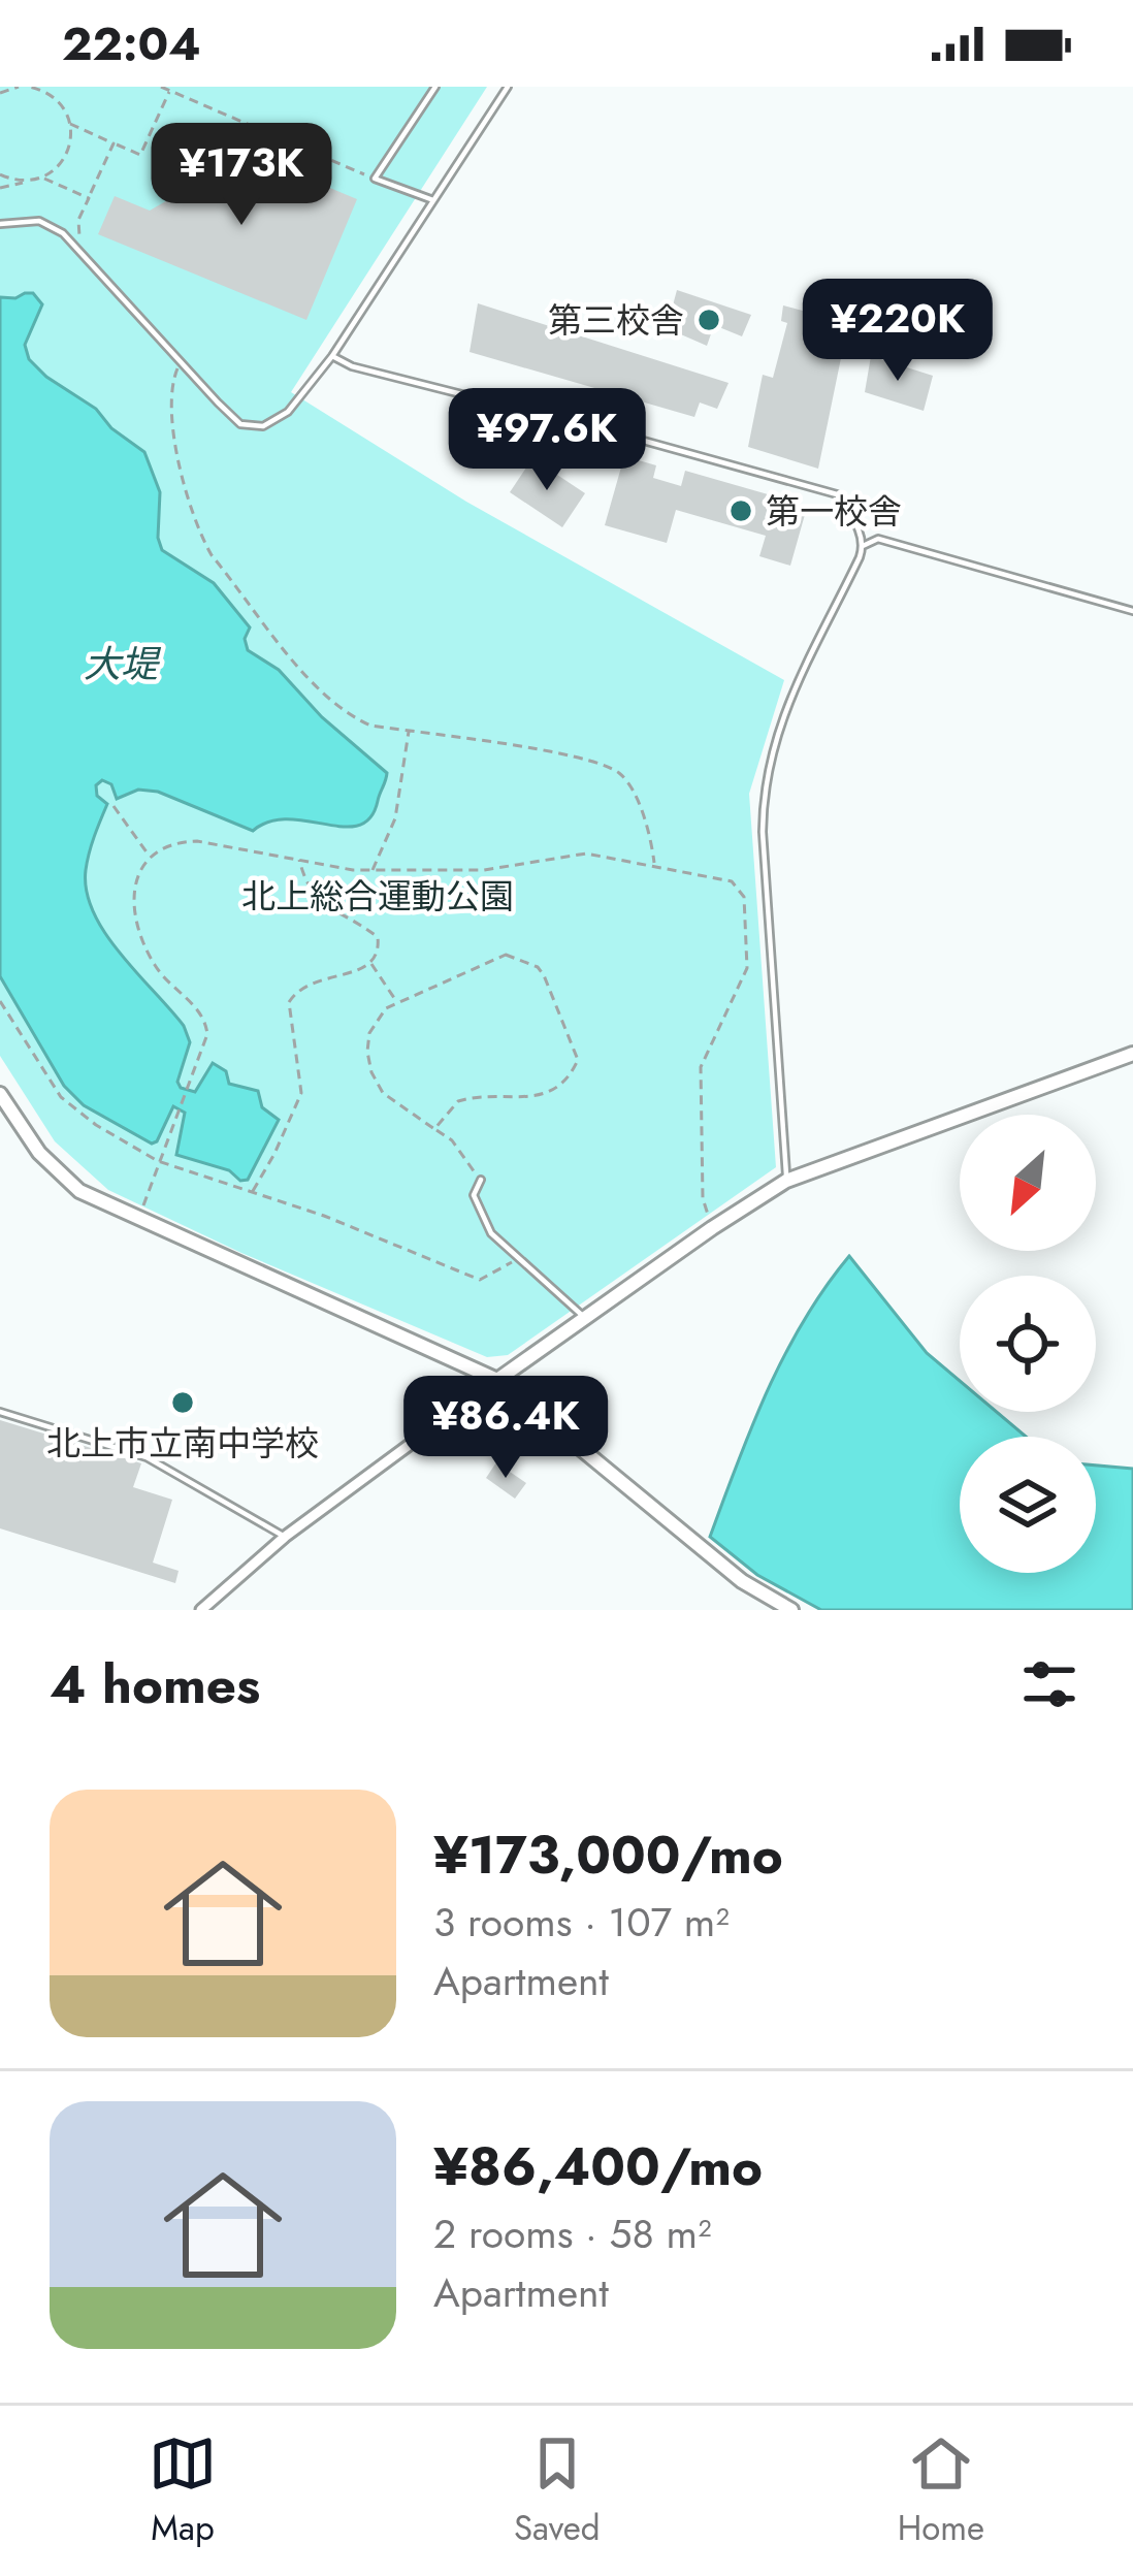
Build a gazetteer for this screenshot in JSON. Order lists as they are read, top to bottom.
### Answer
{
  "water": ["大堤"],
  "parks": ["北上総合運動公園"],
  "places": ["第三校舎", "第一校舎", "北上市立南中学校"],
  "north": "bottom left",
  "page": {
    "status": "22:04",
    "price": [
      "¥173K",
      "¥220K",
      "¥97.6K",
      "¥86.4K"
    ],
    "heading": "4 homes",
    "list": [
      {
        "name": "¥173,000/mo",
        "note": "3 rooms · 107 m² · Apartment"
      },
      {
        "name": "¥86,400/mo",
        "note": "2 rooms · 58 m² · Apartment"
      }
    ],
    "tabs": ["Map", "Saved", "Home"]
  }
}
